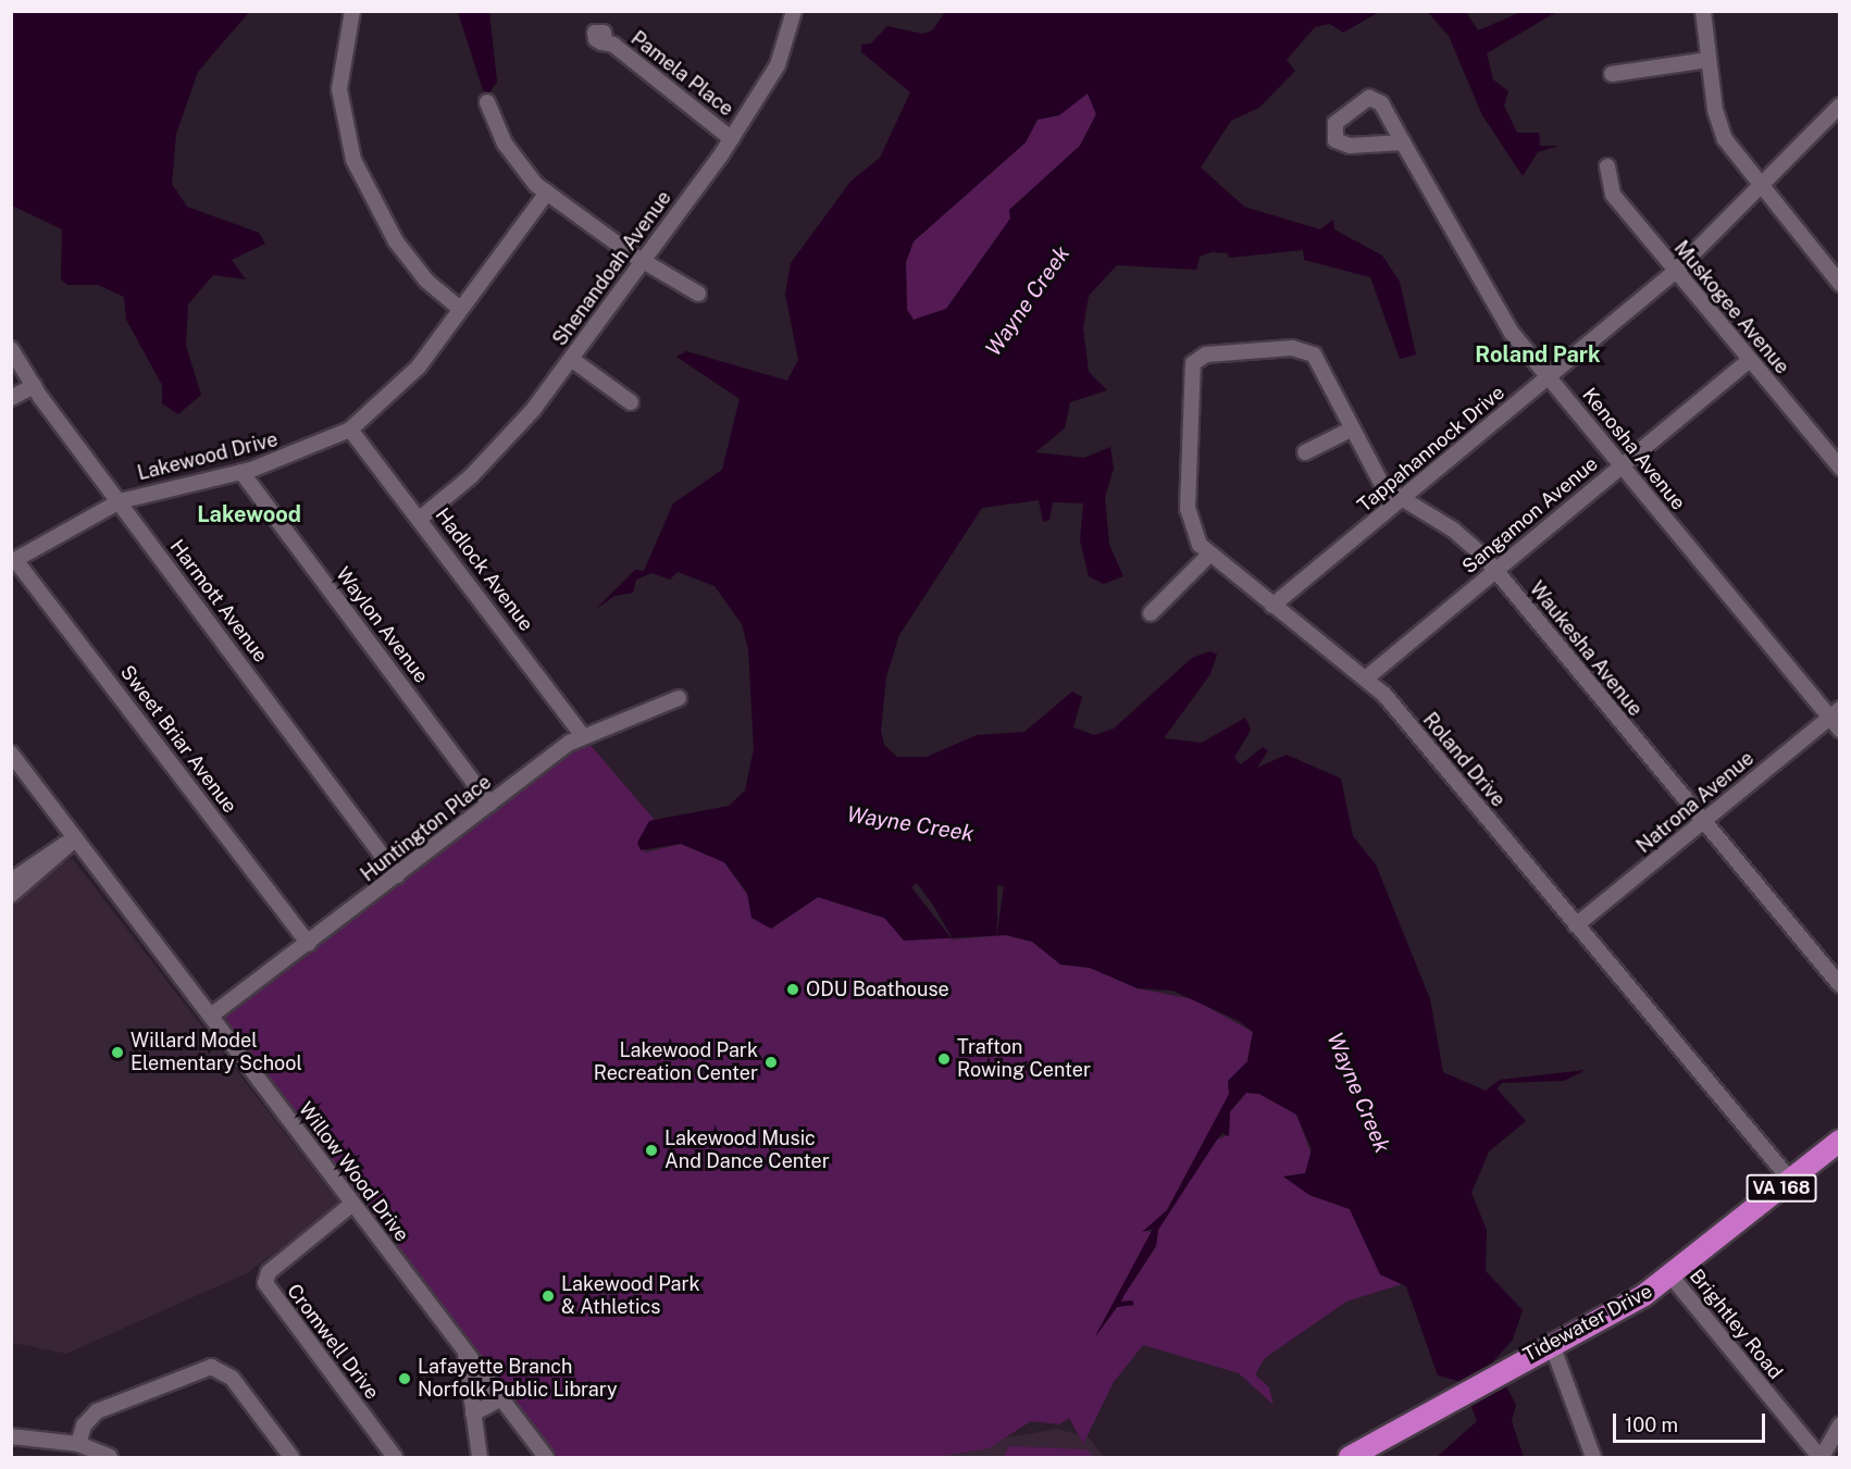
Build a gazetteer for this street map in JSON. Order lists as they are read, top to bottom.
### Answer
{
  "streets": {
    "highway": ["VA 168", "Tidewater Drive"],
    "street": [
      "Pamela Place",
      "Shenandoah Avenue",
      "Muskogee Avenue",
      "Tappahannock Drive",
      "Kenosha Avenue",
      "Lakewood Drive",
      "Sangamon Avenue",
      "Hadlock Avenue",
      "Harmott Avenue",
      "Waylon Avenue",
      "Waukesha Avenue",
      "Sweet Briar Avenue",
      "Roland Drive",
      "Natrona Avenue",
      "Huntington Place",
      "Willow Wood Drive",
      "Brightley Road",
      "Cromwell Drive"
    ]
  },
  "crossings": [
    ["Pamela Place", "Shenandoah Avenue"],
    ["Shenandoah Avenue", "Hadlock Avenue"],
    ["Muskogee Avenue", "Tappahannock Drive"],
    ["Muskogee Avenue", "Sangamon Avenue"],
    ["Tappahannock Drive", "Kenosha Avenue"],
    ["Tappahannock Drive", "Waukesha Avenue"],
    ["Tappahannock Drive", "Roland Drive"],
    ["Kenosha Avenue", "Sangamon Avenue"],
    ["Kenosha Avenue", "Natrona Avenue"],
    ["Lakewood Drive", "Hadlock Avenue"],
    ["Lakewood Drive", "Harmott Avenue"],
    ["Lakewood Drive", "Waylon Avenue"],
    ["Lakewood Drive", "Sweet Briar Avenue"],
    ["Sangamon Avenue", "Waukesha Avenue"],
    ["Sangamon Avenue", "Roland Drive"],
    ["Hadlock Avenue", "Huntington Place"],
    ["Harmott Avenue", "Huntington Place"],
    ["Waylon Avenue", "Huntington Place"],
    ["Waukesha Avenue", "Roland Drive"],
    ["Waukesha Avenue", "Natrona Avenue"],
    ["Sweet Briar Avenue", "Huntington Place"],
    ["Roland Drive", "Natrona Avenue"],
    ["Roland Drive", "Tidewater Drive"],
    ["Huntington Place", "Willow Wood Drive"],
    ["Willow Wood Drive", "Cromwell Drive"],
    ["Tidewater Drive", "Brightley Road"]
  ],
  "districts": ["Roland Park", "Lakewood"],
  "water": ["Wayne Creek"],
  "places": [
    "ODU Boathouse",
    "Willard Model Elementary School",
    "Trafton Rowing Center",
    "Lakewood Park Recreation Center",
    "Lakewood Music And Dance Center",
    "Lakewood Park & Athletics",
    "Lafayette Branch Norfolk Public Library"
  ],
  "scale_bar": "100 m"
}
